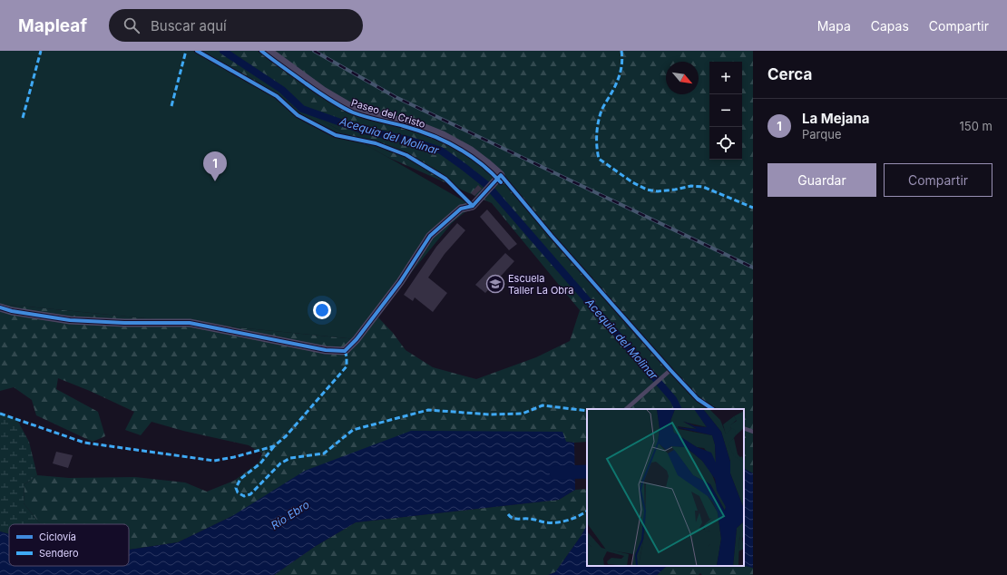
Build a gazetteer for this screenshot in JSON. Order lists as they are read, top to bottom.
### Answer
{
  "streets": {
    "street": ["Paseo del Cristo"]
  },
  "water": ["Acequia del Molinar", "Río Ebro"],
  "places": {
    "school or university": ["Escuela Taller La Obra"]
  },
  "legend": ["Ciclovía", "Sendero"],
  "north": "bottom right",
  "page": {
    "header": "Mapleaf",
    "search": "Buscar aquí",
    "nav": ["Mapa", "Capas", "Compartir"],
    "heading": "Cerca",
    "map_buttons": ["+", "−"],
    "list": [
      {
        "mark": "1",
        "name": "La Mejana",
        "note": "Parque",
        "value": "150 m"
      }
    ],
    "pins": "1",
    "buttons": ["Guardar", "Compartir"]
  }
}
